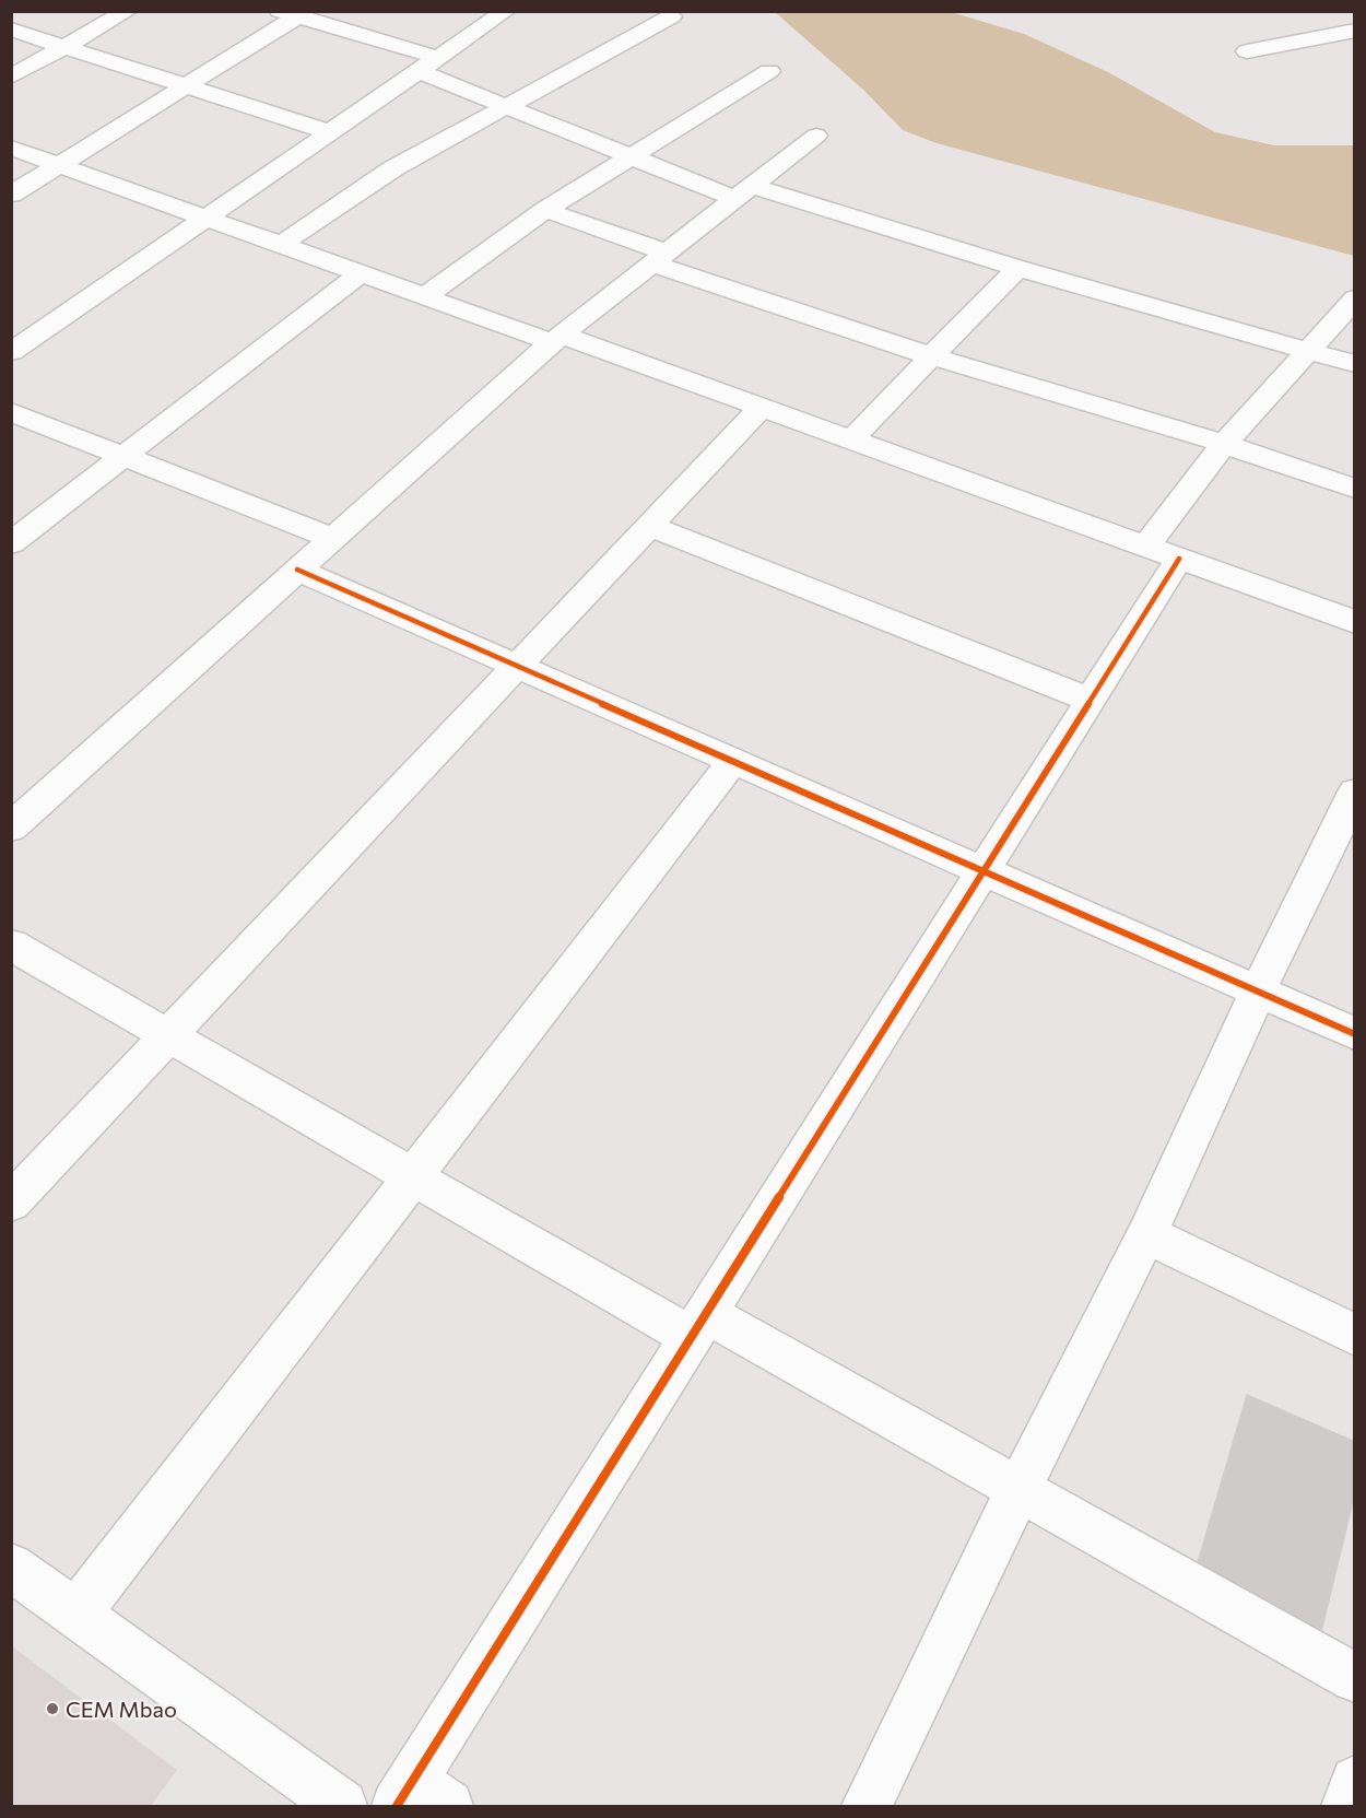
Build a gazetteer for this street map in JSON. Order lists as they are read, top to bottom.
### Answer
{
  "places": ["CEM Mbao"]
}
